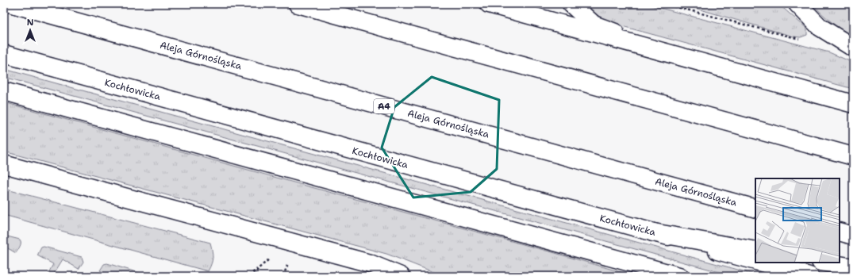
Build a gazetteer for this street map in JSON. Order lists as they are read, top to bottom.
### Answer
{
  "streets": {
    "main road": ["Aleja Górnośląska", "Kochłowicka", "A4"]
  },
  "north": "top"
}
